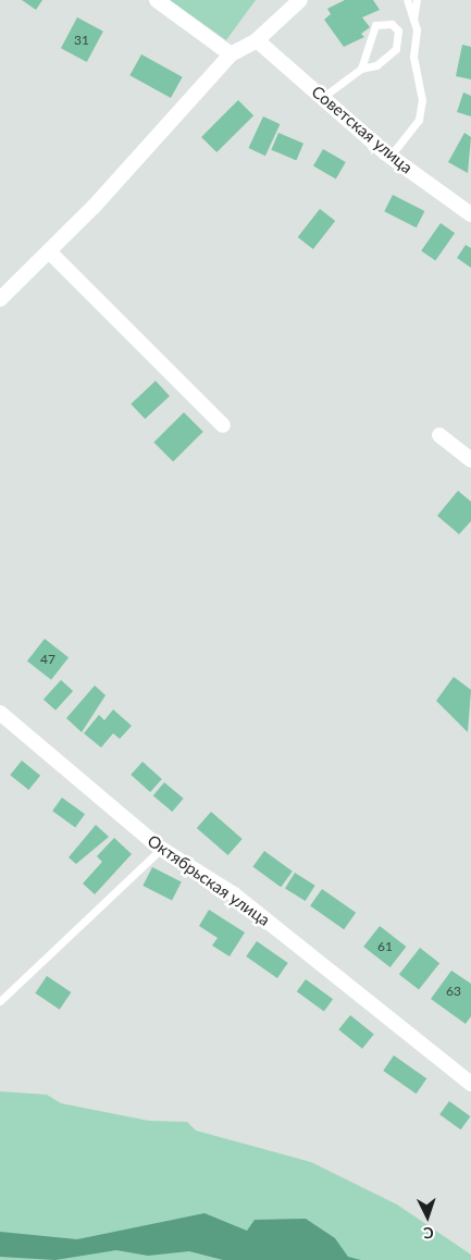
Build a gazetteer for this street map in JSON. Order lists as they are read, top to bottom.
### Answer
{
  "streets": {
    "street": ["Советская улица", "Октябрьская улица"]
  },
  "house_numbers": [
    "31",
    "47",
    "61",
    "63"
  ],
  "north": "bottom"
}
